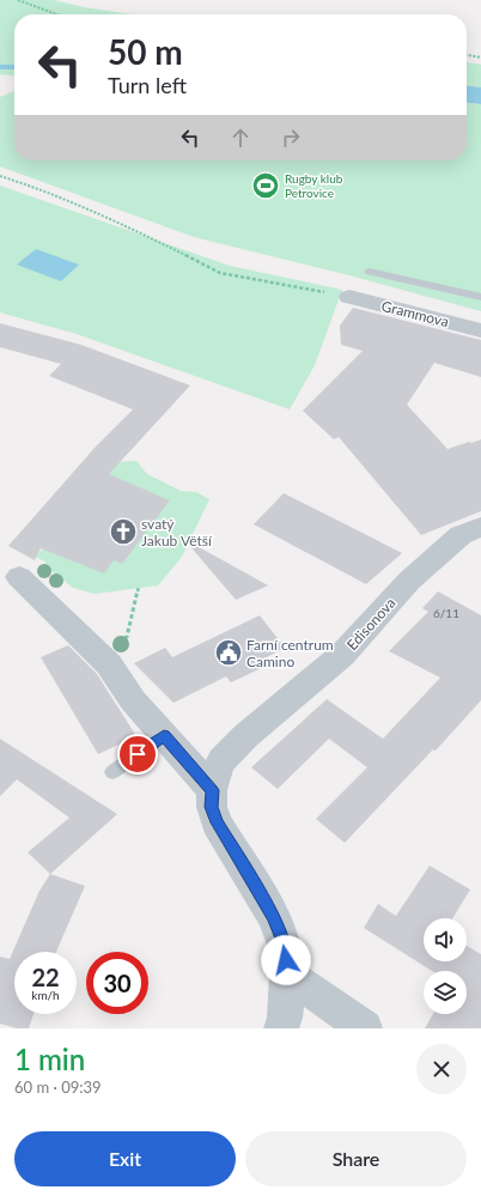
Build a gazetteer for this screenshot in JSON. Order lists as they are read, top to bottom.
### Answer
{
  "streets": {
    "street": ["Grammova", "Edisonova"]
  },
  "places": {
    "sports": ["Rugby klub Petrovice"],
    "church": ["svatý Jakub Větší"],
    "public building": ["Farní centrum Camino"]
  },
  "house_numbers": ["6/11"],
  "page": {
    "turn": ["50 m", "Turn left"],
    "speed": "22 km/h",
    "limit": "30",
    "heading": ["1 min", "60 m · 09:39"],
    "buttons": ["Exit", "Share"]
  }
}
